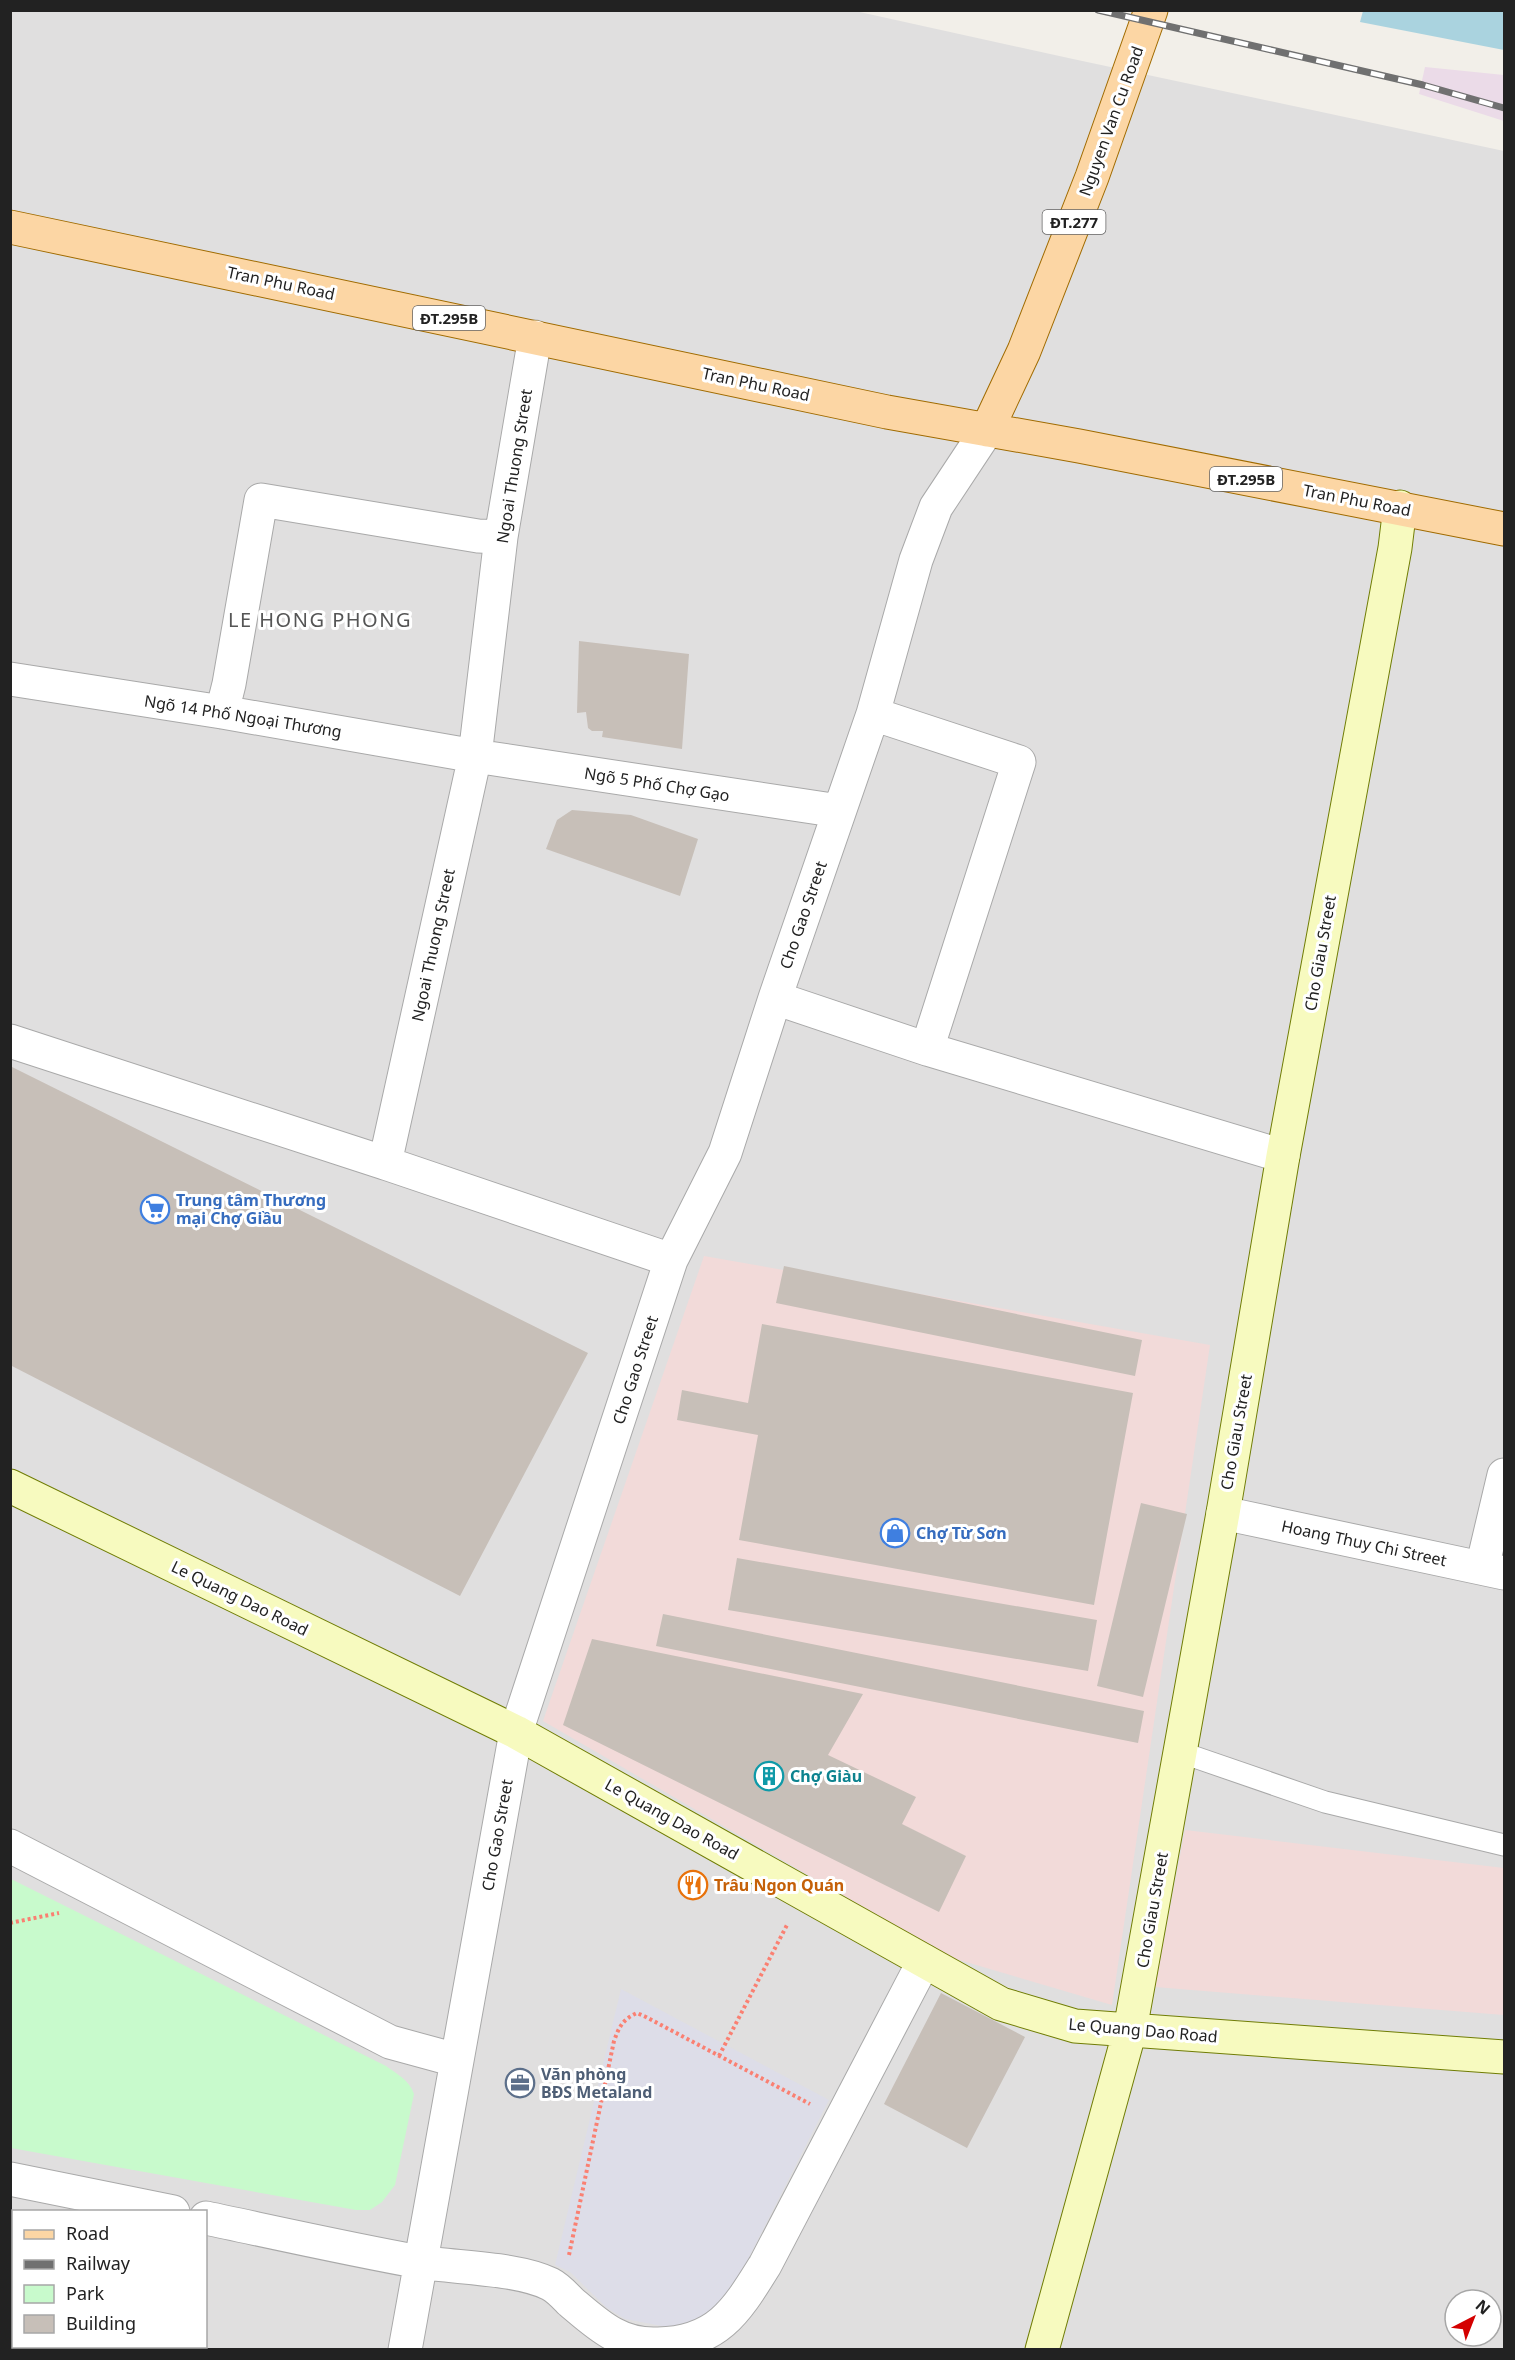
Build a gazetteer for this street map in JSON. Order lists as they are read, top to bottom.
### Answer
{
  "streets": {
    "main road": [
      "Nguyen Van Cu Road",
      "ĐT.277",
      "Tran Phu Road",
      "ĐT.295B"
    ],
    "street": [
      "Ngoai Thuong Street",
      "Ngõ 14 Phố Ngoại Thương",
      "Ngõ 5 Phố Chợ Gạo",
      "Cho Gao Street",
      "Cho Giau Street",
      "Hoang Thuy Chi Street",
      "Le Quang Dao Road"
    ]
  },
  "crossings": [
    ["Nguyen Van Cu Road", "Tran Phu Road"],
    ["Nguyen Van Cu Road", "Cho Gao Street"],
    ["Tran Phu Road", "Ngoai Thuong Street"],
    ["Tran Phu Road", "Cho Gao Street"],
    ["Tran Phu Road", "Cho Giau Street"],
    ["Ngoai Thuong Street", "Ngõ 14 Phố Ngoại Thương"],
    ["Ngoai Thuong Street", "Ngõ 5 Phố Chợ Gạo"],
    ["Ngõ 14 Phố Ngoại Thương", "Ngõ 5 Phố Chợ Gạo"],
    ["Ngõ 5 Phố Chợ Gạo", "Cho Gao Street"],
    ["Cho Gao Street", "Le Quang Dao Road"],
    ["Cho Giau Street", "Hoang Thuy Chi Street"],
    ["Cho Giau Street", "Le Quang Dao Road"]
  ],
  "districts": ["LE HONG PHONG"],
  "places": {
    "supermarket": ["Trung tâm Thương mại Chợ Giầu"],
    "shop": ["Chợ Từ Sơn"],
    "building": ["Chợ Giàu"],
    "restaurant": ["Trâu Ngon Quán"],
    "office": ["Văn phòng BĐS Metaland"]
  },
  "legend": [
    "Road",
    "Railway",
    "Park",
    "Building"
  ],
  "north": "top right"
}
